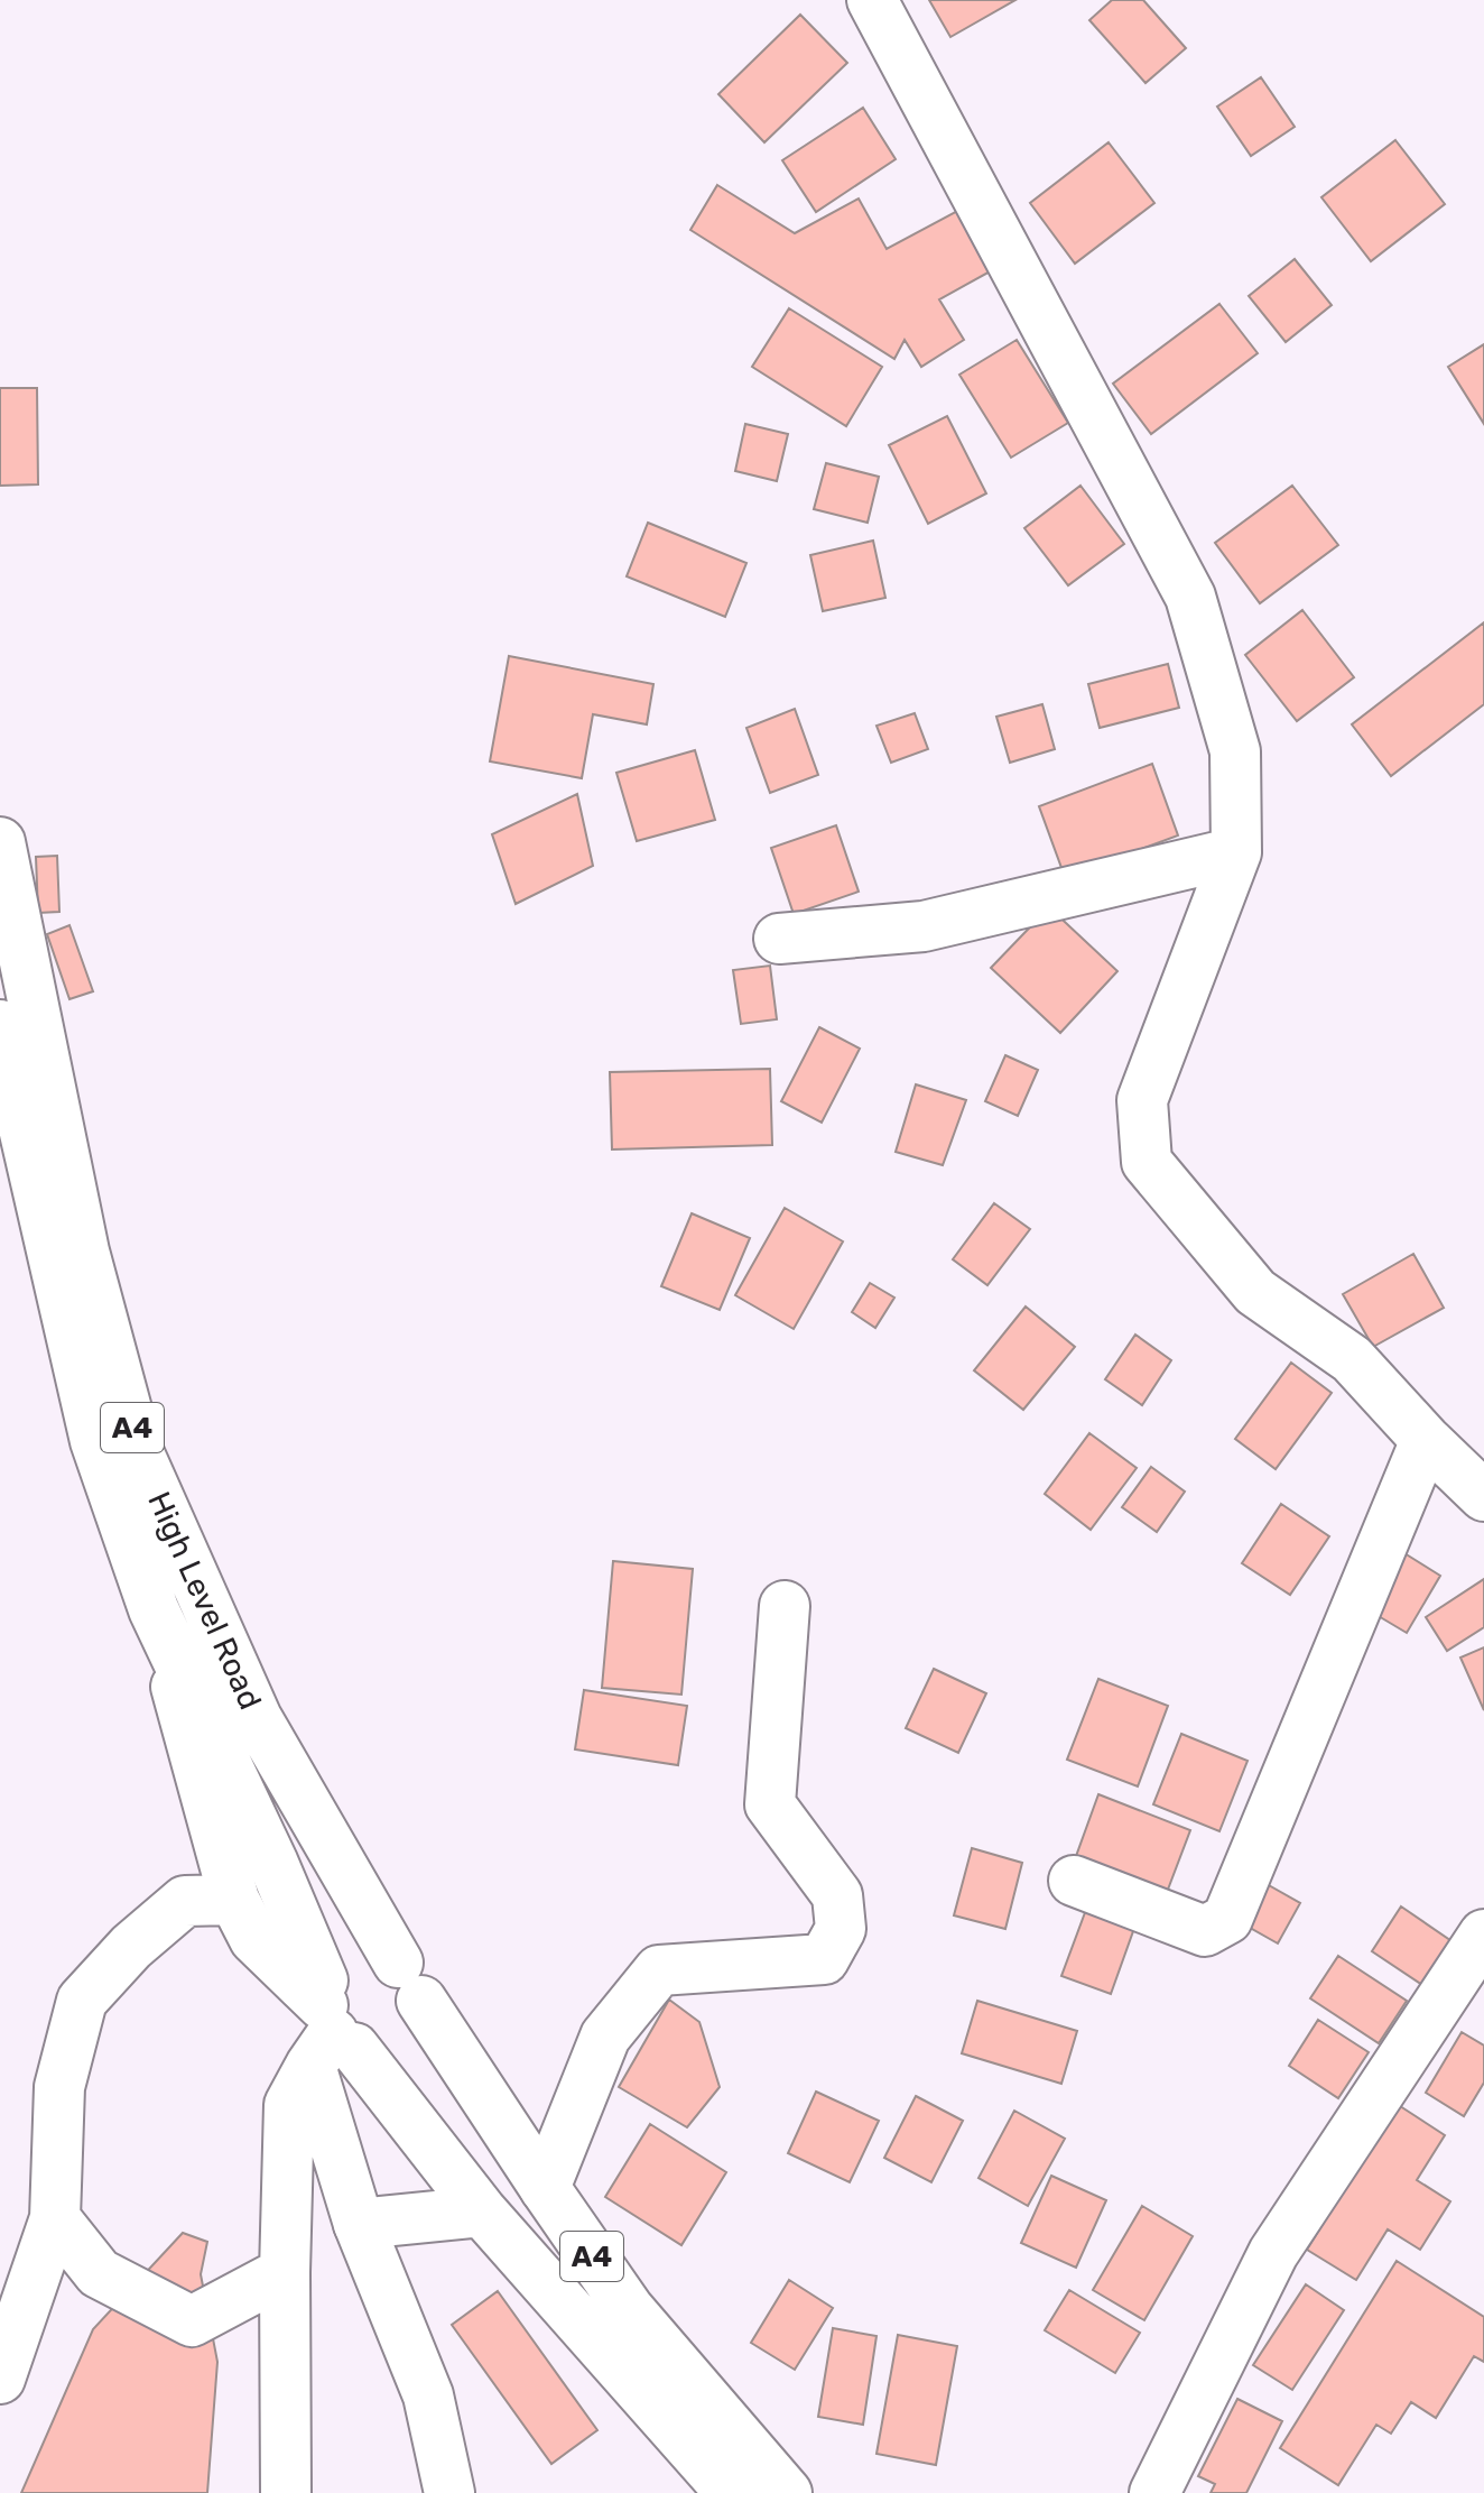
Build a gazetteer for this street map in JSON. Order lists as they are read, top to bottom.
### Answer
{
  "streets": {
    "main road": ["A4", "High Level Road"]
  }
}
